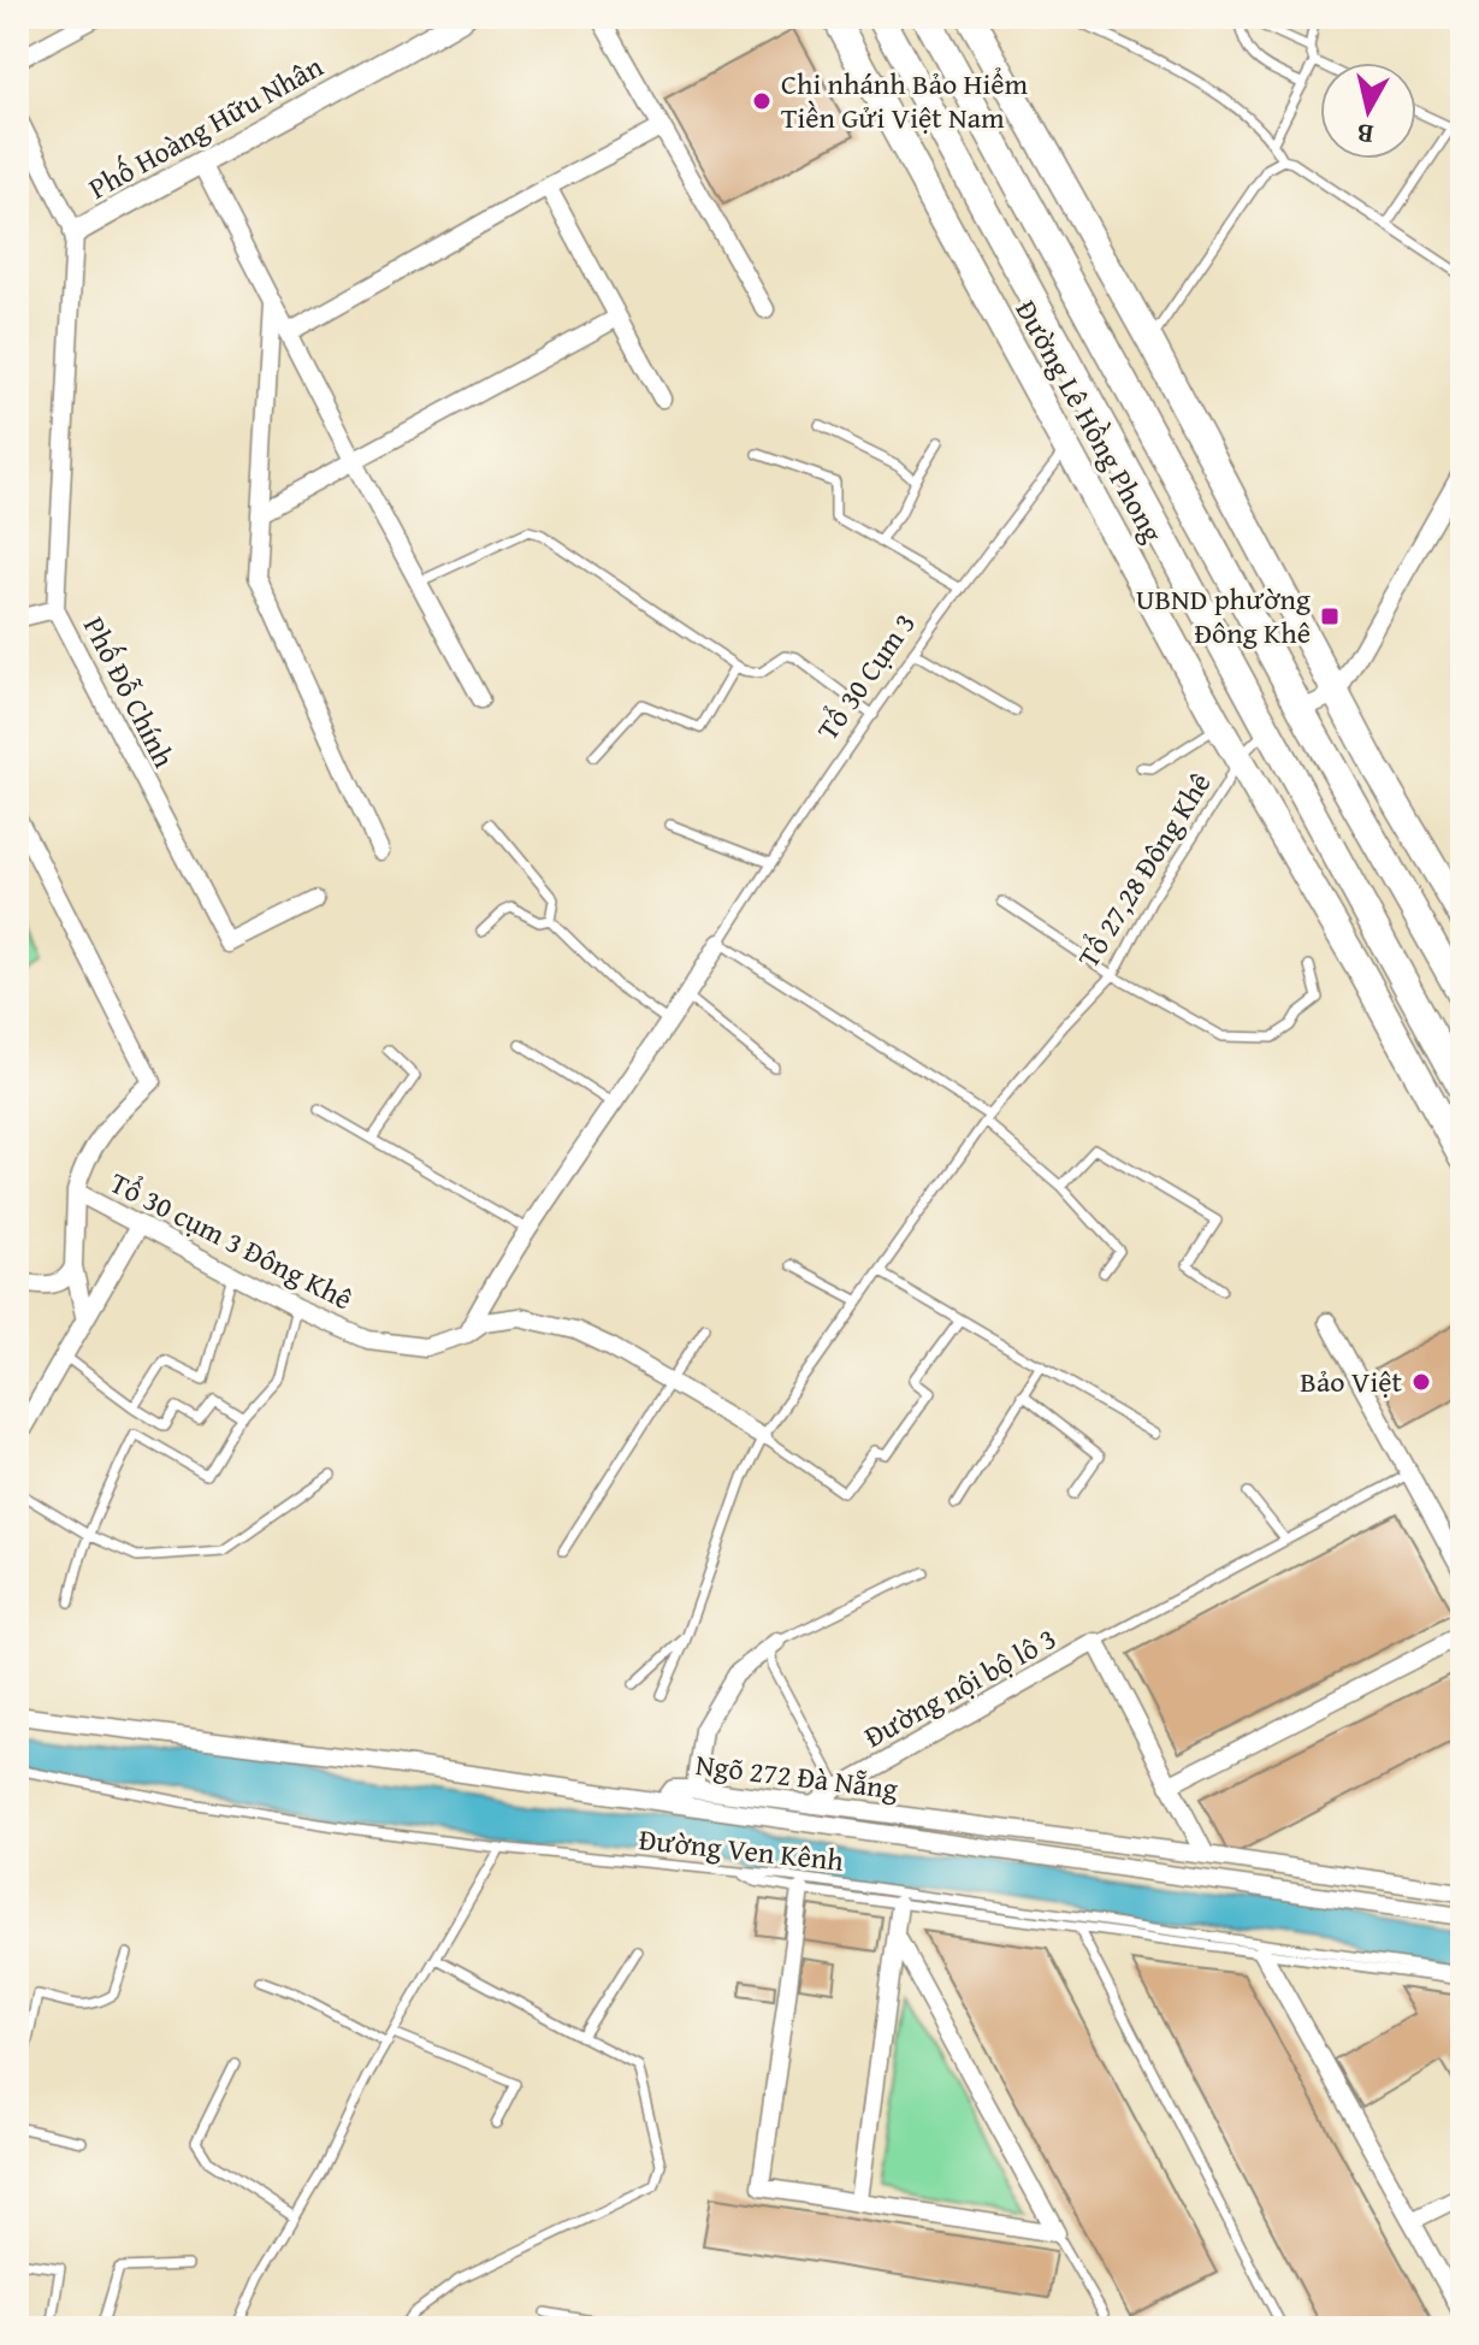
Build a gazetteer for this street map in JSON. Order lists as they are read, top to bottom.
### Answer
{
  "streets": {
    "main road": ["Đường Lê Hồng Phong"],
    "street": [
      "Phố Hoàng Hữu Nhân",
      "Tổ 30 Cụm 3",
      "Phố Đỗ Chính",
      "Tổ 30 cụm 3 Đông Khê",
      "Đường nội bộ lô 3",
      "Ngõ 272 Đà Nẵng"
    ],
    "lane": ["Tổ 27,28 Đông Khê", "Đường Ven Kênh"]
  },
  "crossings": [
    ["Phố Hoàng Hữu Nhân", "Phố Đỗ Chính"],
    ["Đường Lê Hồng Phong", "Tổ 30 Cụm 3"],
    ["Đường Lê Hồng Phong", "Tổ 27,28 Đông Khê"],
    ["Tổ 30 Cụm 3", "Tổ 30 cụm 3 Đông Khê"],
    ["Tổ 27,28 Đông Khê", "Tổ 30 cụm 3 Đông Khê"],
    ["Đường nội bộ lô 3", "Ngõ 272 Đà Nẵng"]
  ],
  "places": {
    "other": ["Chi nhánh Bảo Hiểm Tiền Gửi Việt Nam", "Bảo Việt"],
    "transit": ["UBND phường Đông Khê"]
  },
  "north": "bottom"
}
